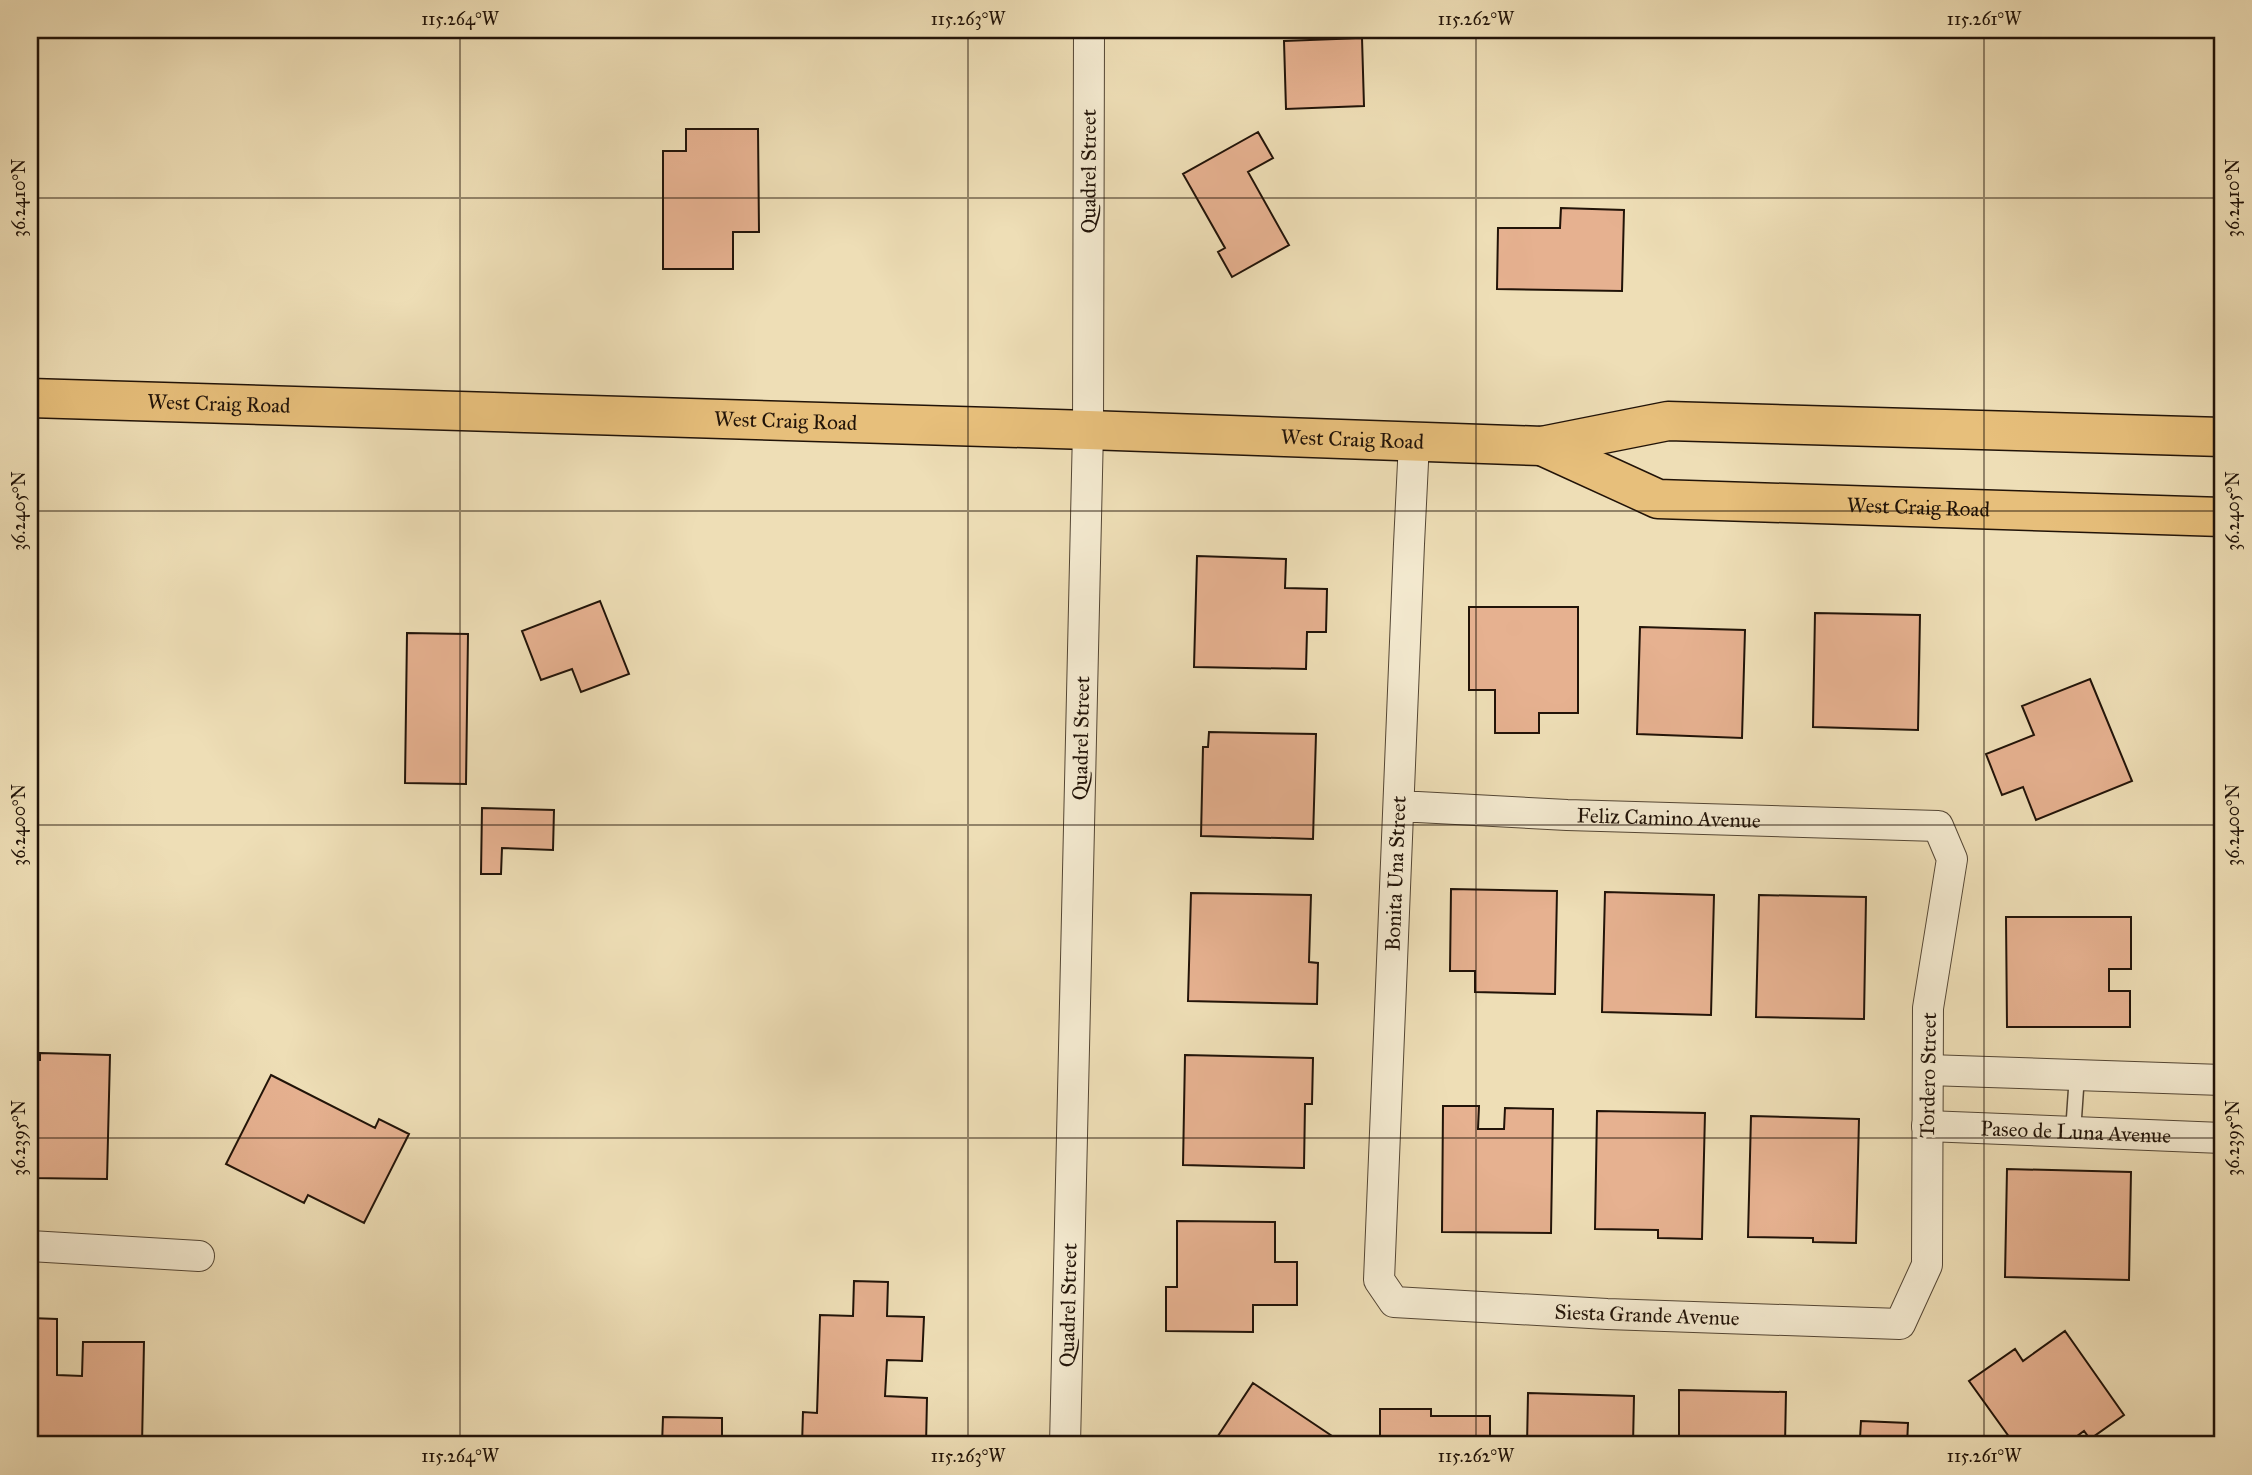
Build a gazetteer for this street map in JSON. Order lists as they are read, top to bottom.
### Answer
{
  "streets": {
    "main road": ["West Craig Road"],
    "street": [
      "Quadrel Street",
      "Feliz Camino Avenue",
      "Bonita Una Street",
      "Tordero Street",
      "Paseo de Luna Avenue",
      "Siesta Grande Avenue"
    ]
  },
  "crossings": [
    ["Quadrel Street", "West Craig Road"],
    ["West Craig Road", "Bonita Una Street"],
    ["Feliz Camino Avenue", "Bonita Una Street"],
    ["Feliz Camino Avenue", "Tordero Street"],
    ["Bonita Una Street", "Siesta Grande Avenue"],
    ["Tordero Street", "Paseo de Luna Avenue"],
    ["Tordero Street", "Siesta Grande Avenue"]
  ],
  "coordinates": [
    "115.264°W",
    "115.263°W",
    "115.262°W",
    "115.261°W",
    "36.2410°N",
    "36.2405°N",
    "36.2400°N",
    "36.2395°N"
  ]
}
